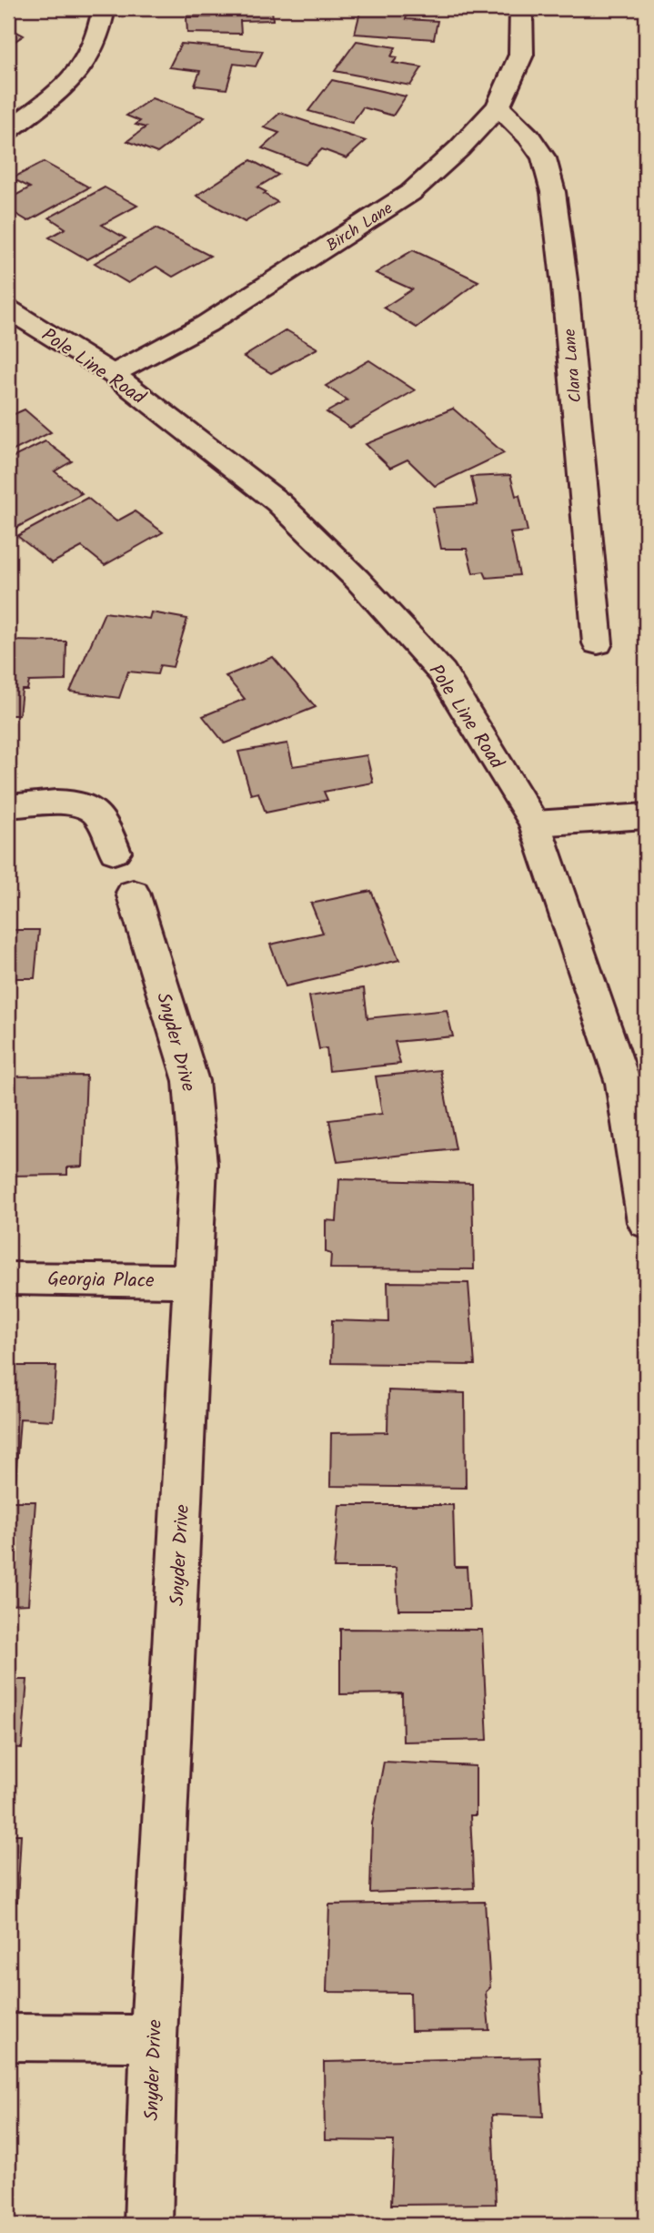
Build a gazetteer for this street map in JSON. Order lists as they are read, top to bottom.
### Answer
{
  "streets": {
    "street": [
      "Birch Lane",
      "Pole Line Road",
      "Clara Lane",
      "Snyder Drive",
      "Georgia Place"
    ]
  },
  "crossings": [
    ["Birch Lane", "Pole Line Road"],
    ["Birch Lane", "Clara Lane"],
    ["Snyder Drive", "Georgia Place"]
  ]
}
